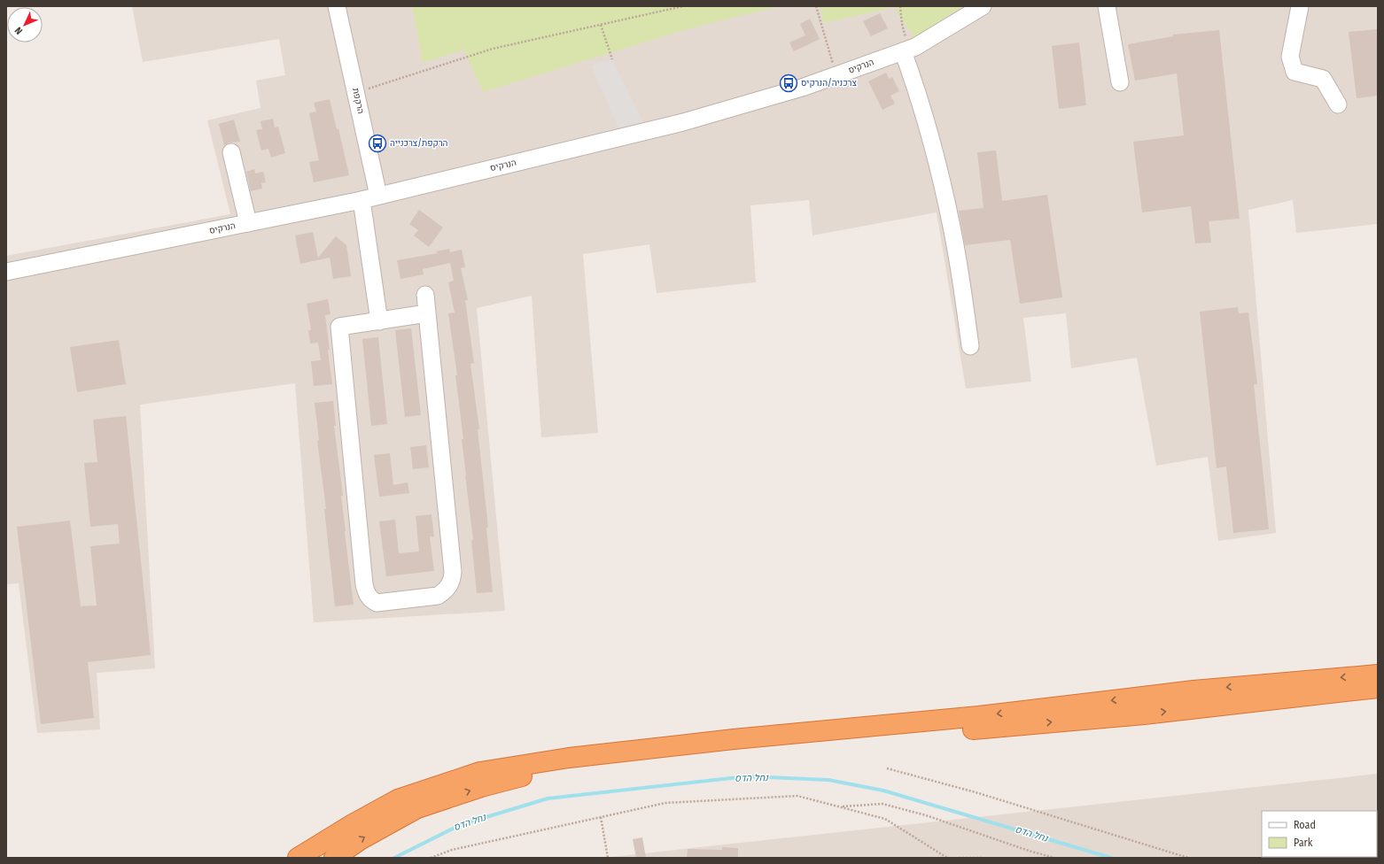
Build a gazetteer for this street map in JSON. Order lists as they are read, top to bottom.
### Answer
{
  "streets": {
    "street": ["הנרקיס", "הרקפת"]
  },
  "crossings": [
    ["הנרקיס", "הרקפת"]
  ],
  "water": ["נחל הדס"],
  "places": {
    "bus stop": ["צרכניה/הנרקיס", "הרקפת/צרכנייה"]
  },
  "legend": ["Road", "Park"],
  "north": "bottom left"
}
